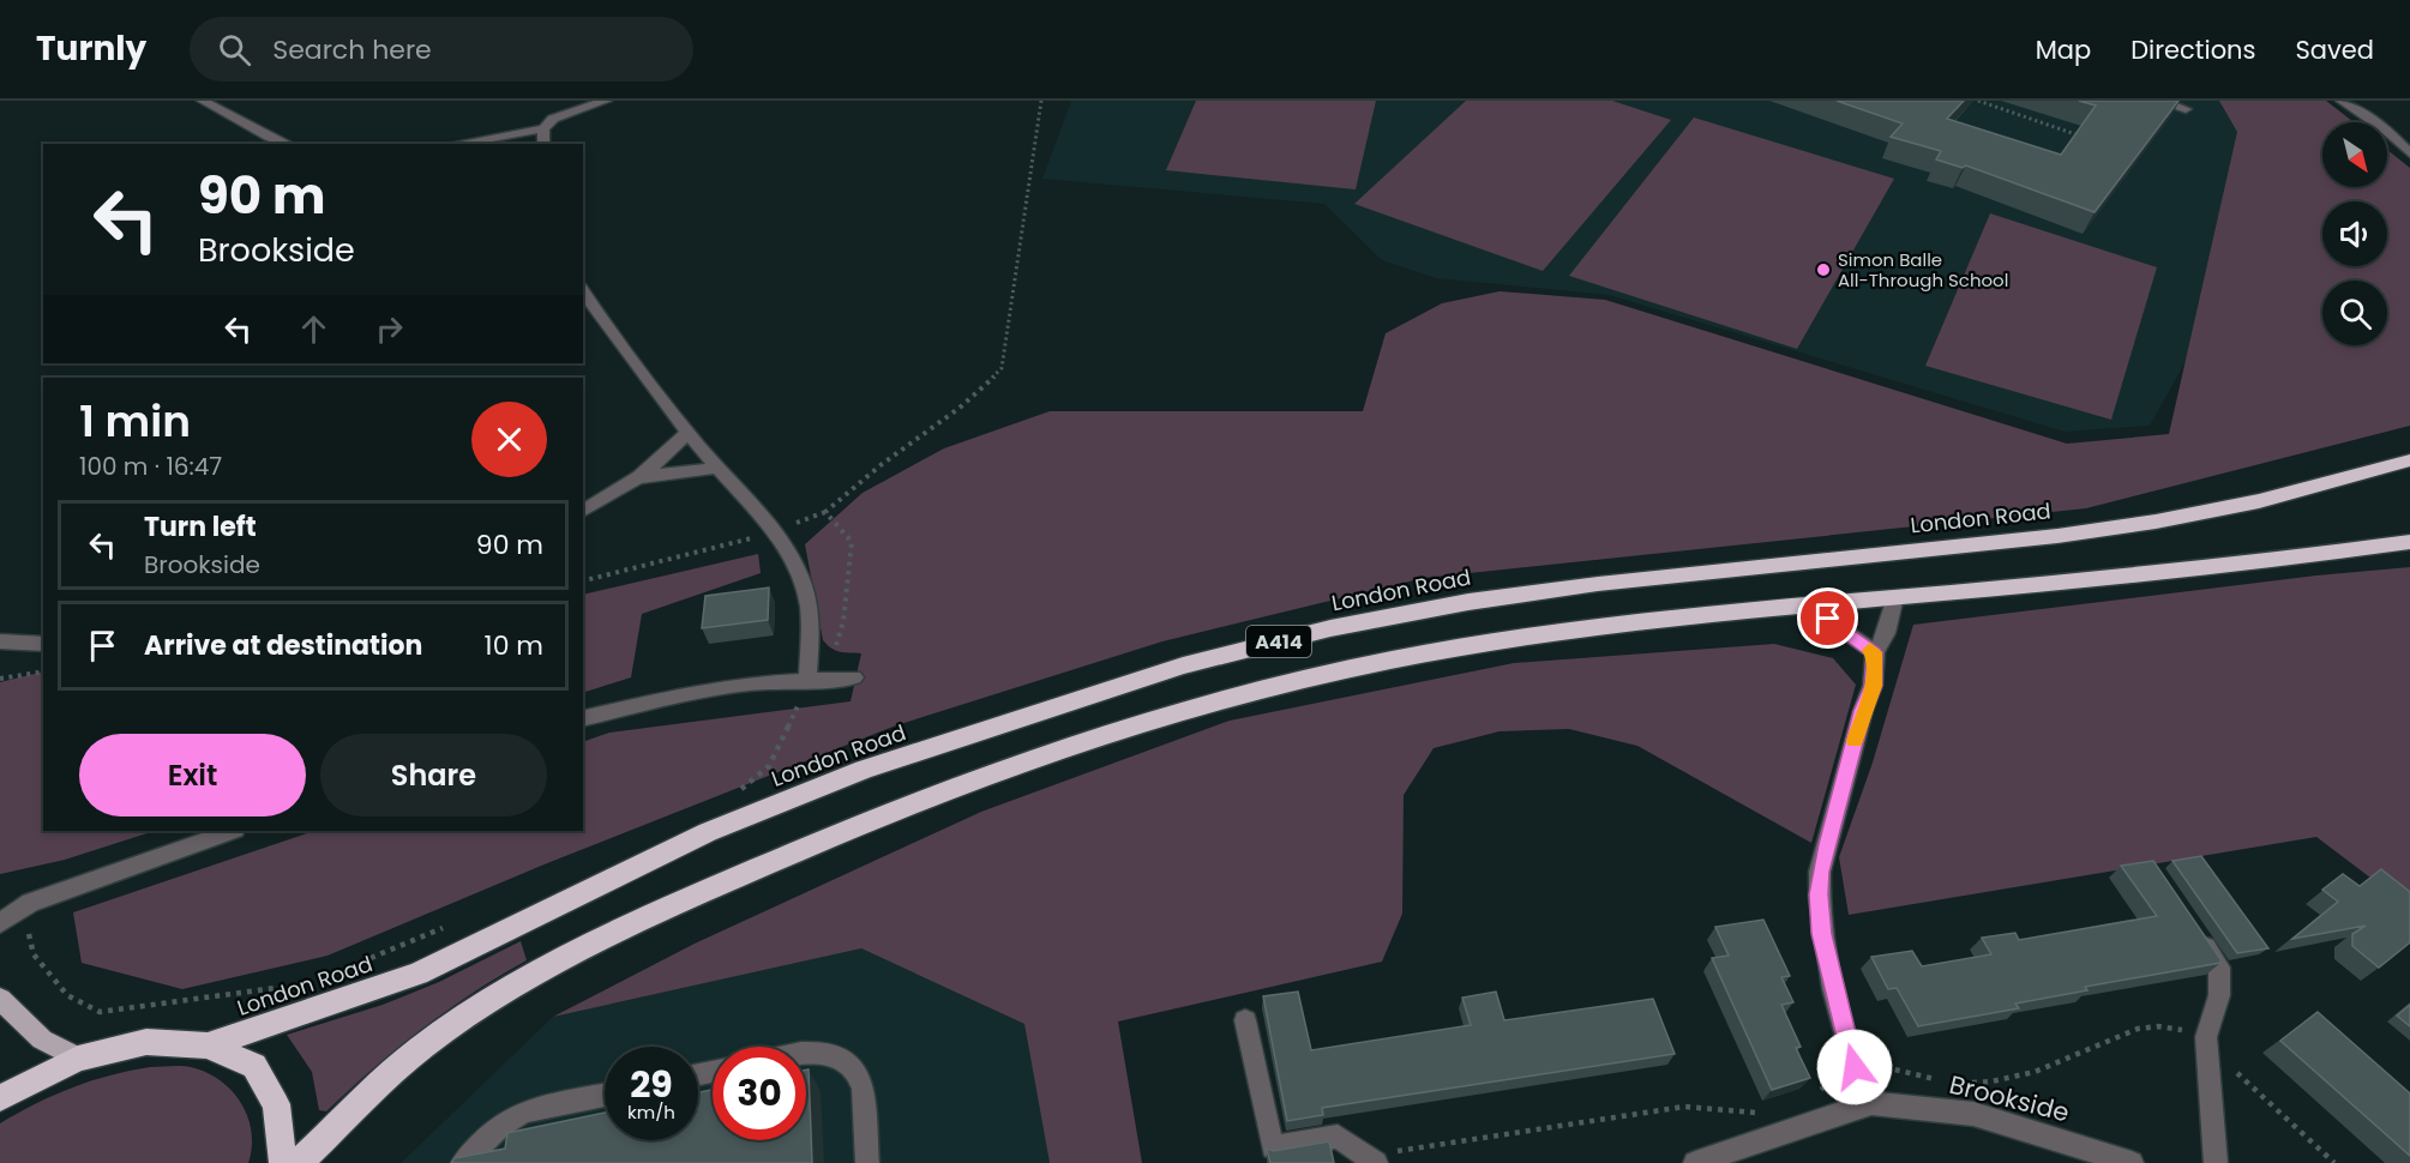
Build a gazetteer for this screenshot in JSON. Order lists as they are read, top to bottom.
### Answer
{
  "streets": {
    "highway": ["London Road", "A414"],
    "street": ["Brookside"]
  },
  "places": ["Simon Balle All-Through School"],
  "north": "bottom right",
  "page": {
    "header": "Turnly",
    "search": "Search here",
    "nav": ["Map", "Directions", "Saved"],
    "turn": ["90 m", "Brookside"],
    "heading": ["1 min", "100 m · 16:47"],
    "list": [
      {
        "name": "Turn left",
        "note": "Brookside",
        "value": "90 m"
      },
      {
        "name": "Arrive at destination",
        "value": "10 m"
      }
    ],
    "buttons": ["Exit", "Share"],
    "speed": "29 km/h",
    "limit": "30"
  }
}
